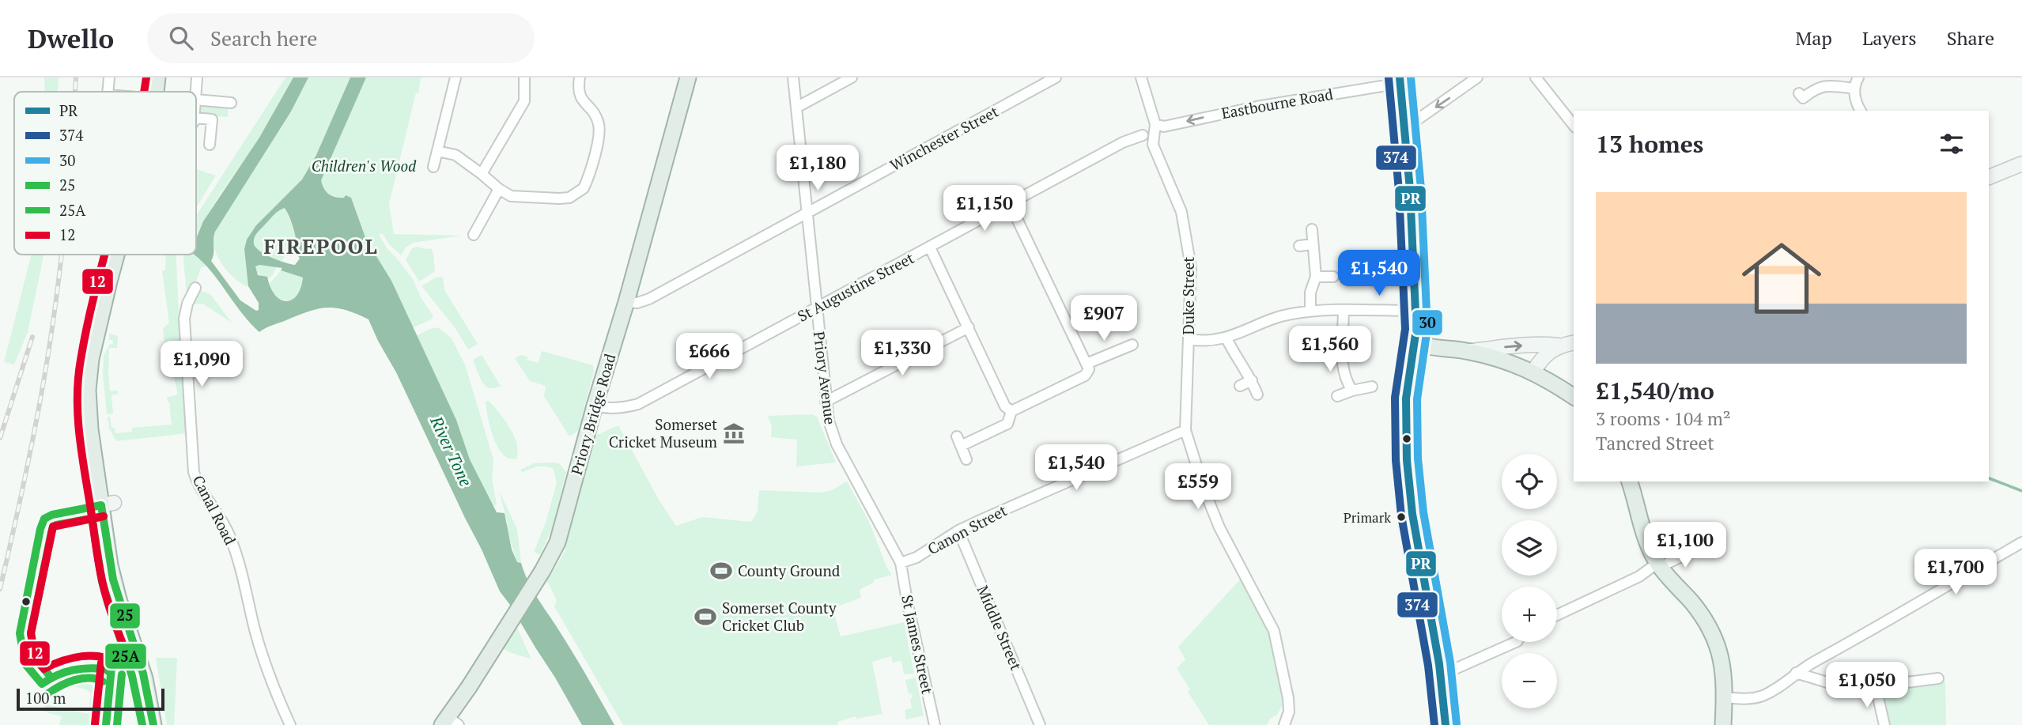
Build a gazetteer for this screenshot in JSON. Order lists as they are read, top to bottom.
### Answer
{
  "streets": {
    "main road": ["Priory Bridge Road"],
    "street": [
      "Eastbourne Road",
      "Winchester Street",
      "St Augustine Street",
      "Duke Street",
      "Priory Avenue",
      "Canal Road",
      "Canon Street",
      "Middle Street",
      "St James Street"
    ]
  },
  "crossings": [
    ["Eastbourne Road", "Duke Street"],
    ["Winchester Street", "Priory Avenue"],
    ["Winchester Street", "Priory Bridge Road"],
    ["St Augustine Street", "Priory Avenue"],
    ["St Augustine Street", "Priory Bridge Road"],
    ["Duke Street", "Canon Street"],
    ["Priory Avenue", "Canon Street"],
    ["Priory Avenue", "St James Street"],
    ["Canon Street", "Middle Street"],
    ["Canon Street", "St James Street"]
  ],
  "one_way": ["Eastbourne Road"],
  "districts": ["FIREPOOL"],
  "water": ["River Tone"],
  "parks": ["Children's Wood"],
  "places": {
    "museum": ["Somerset Cricket Museum"],
    "other": ["Primark"],
    "sports": ["County Ground", "Somerset County Cricket Club"]
  },
  "lines": [
    "transit line PR",
    "transit line 30",
    "transit line 12",
    "transit line 374",
    "transit line 25",
    "transit line 25A"
  ],
  "legend": [
    "PR",
    "374",
    "30",
    "25",
    "25A",
    "12"
  ],
  "scale_bar": "100 m",
  "page": {
    "header": "Dwello",
    "search": "Search here",
    "nav": ["Map", "Layers", "Share"],
    "heading": "13 homes",
    "price": [
      "£1,180",
      "£1,150",
      "£1,540",
      "£907",
      "£1,560",
      "£1,330",
      "£666",
      "£1,090",
      "£1,540",
      "£559",
      "£1,100",
      "£1,700",
      "£1,050"
    ],
    "list": [
      {
        "name": "£1,540/mo",
        "note": "3 rooms · 104 m² · Tancred Street"
      }
    ],
    "map_buttons": ["+", "−"],
    "scale": "100 m"
  }
}
